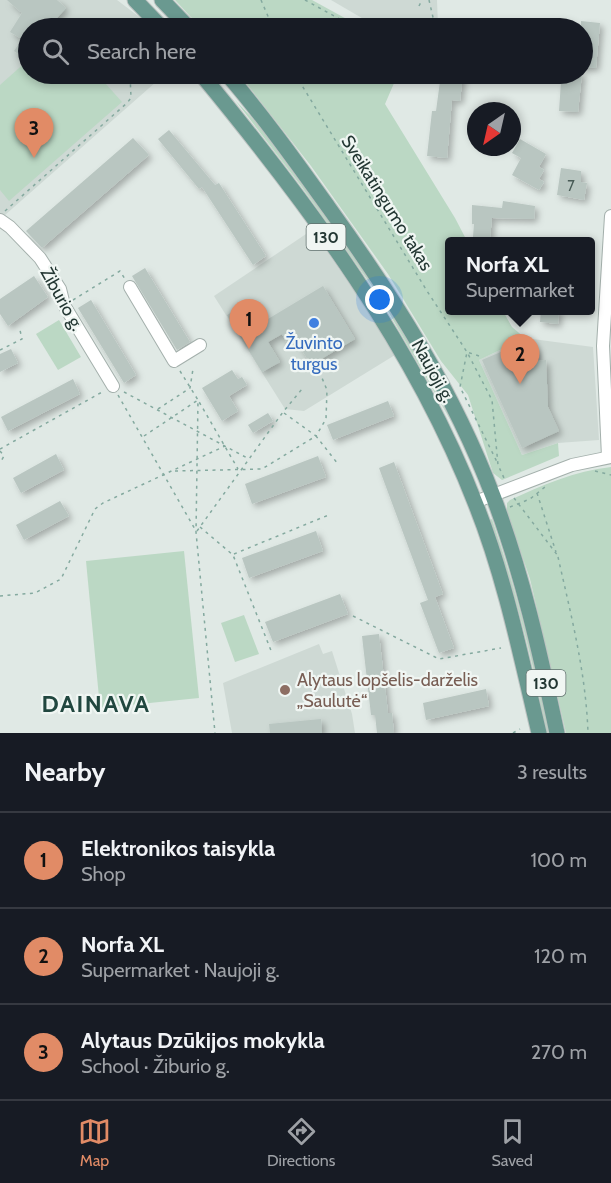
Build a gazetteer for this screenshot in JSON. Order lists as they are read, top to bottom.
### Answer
{
  "streets": {
    "main road": ["130", "Naujoji g."],
    "street": ["Žiburio g."],
    "path": ["Sveikatingumo takas"]
  },
  "districts": ["DAINAVA"],
  "places": ["Žuvinto turgus", "Alytaus lopšelis-darželis „Saulutė“"],
  "house_numbers": ["7"],
  "north": "bottom left",
  "page": {
    "search": "Search here",
    "pins": ["3", "1", "2"],
    "popup": ["Norfa XL", "Supermarket"],
    "heading": ["Nearby", "3 results"],
    "list": [
      {
        "mark": "1",
        "name": "Elektronikos taisykla",
        "note": "Shop",
        "value": "100 m"
      },
      {
        "mark": "2",
        "name": "Norfa XL",
        "note": "Supermarket · Naujoji g.",
        "value": "120 m"
      },
      {
        "mark": "3",
        "name": "Alytaus Dzūkijos mokykla",
        "note": "School · Žiburio g.",
        "value": "270 m"
      }
    ],
    "nav": ["Map", "Directions", "Saved"]
  }
}
